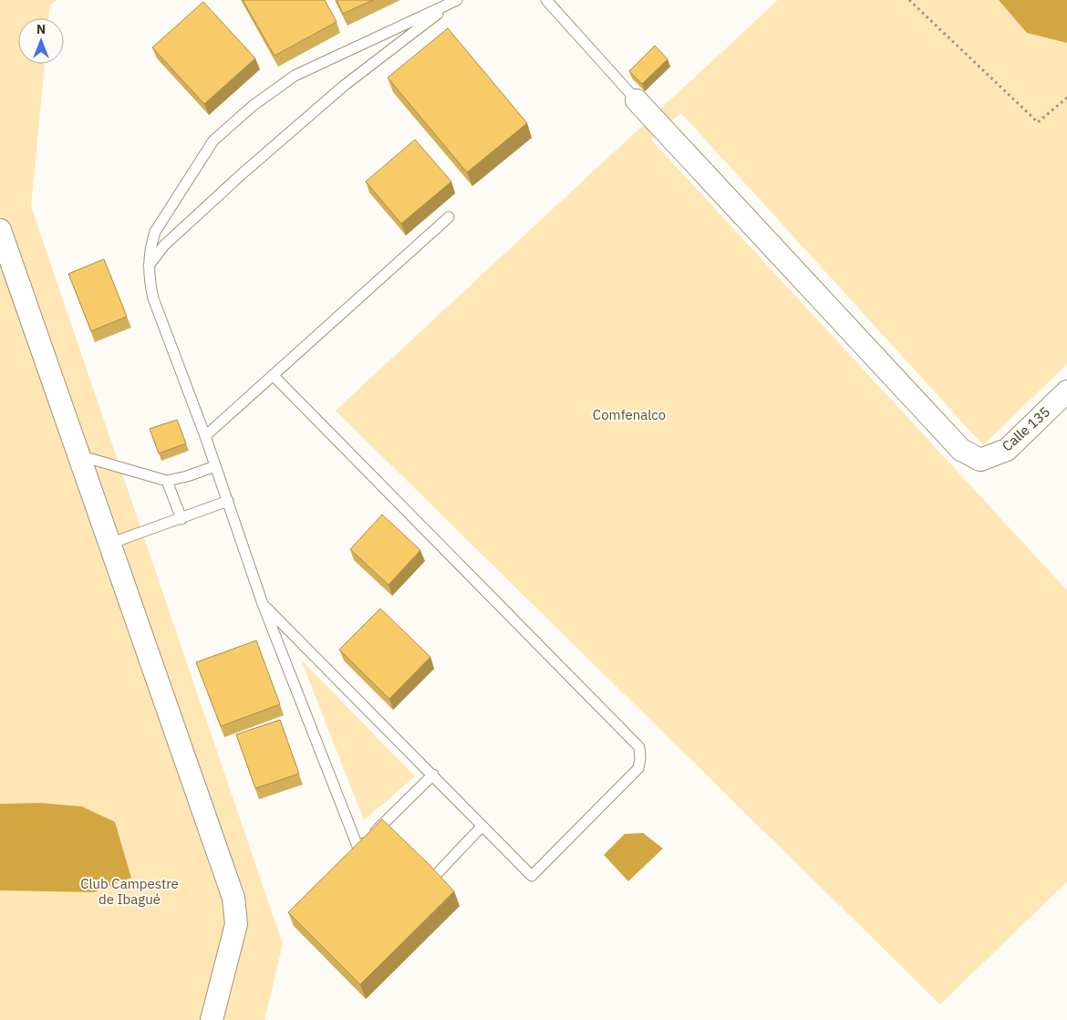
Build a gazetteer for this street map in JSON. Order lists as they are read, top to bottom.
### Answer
{
  "streets": {
    "street": ["Calle 135"]
  },
  "parks": ["Comfenalco", "Club Campestre de Ibagué"],
  "north": "top"
}
